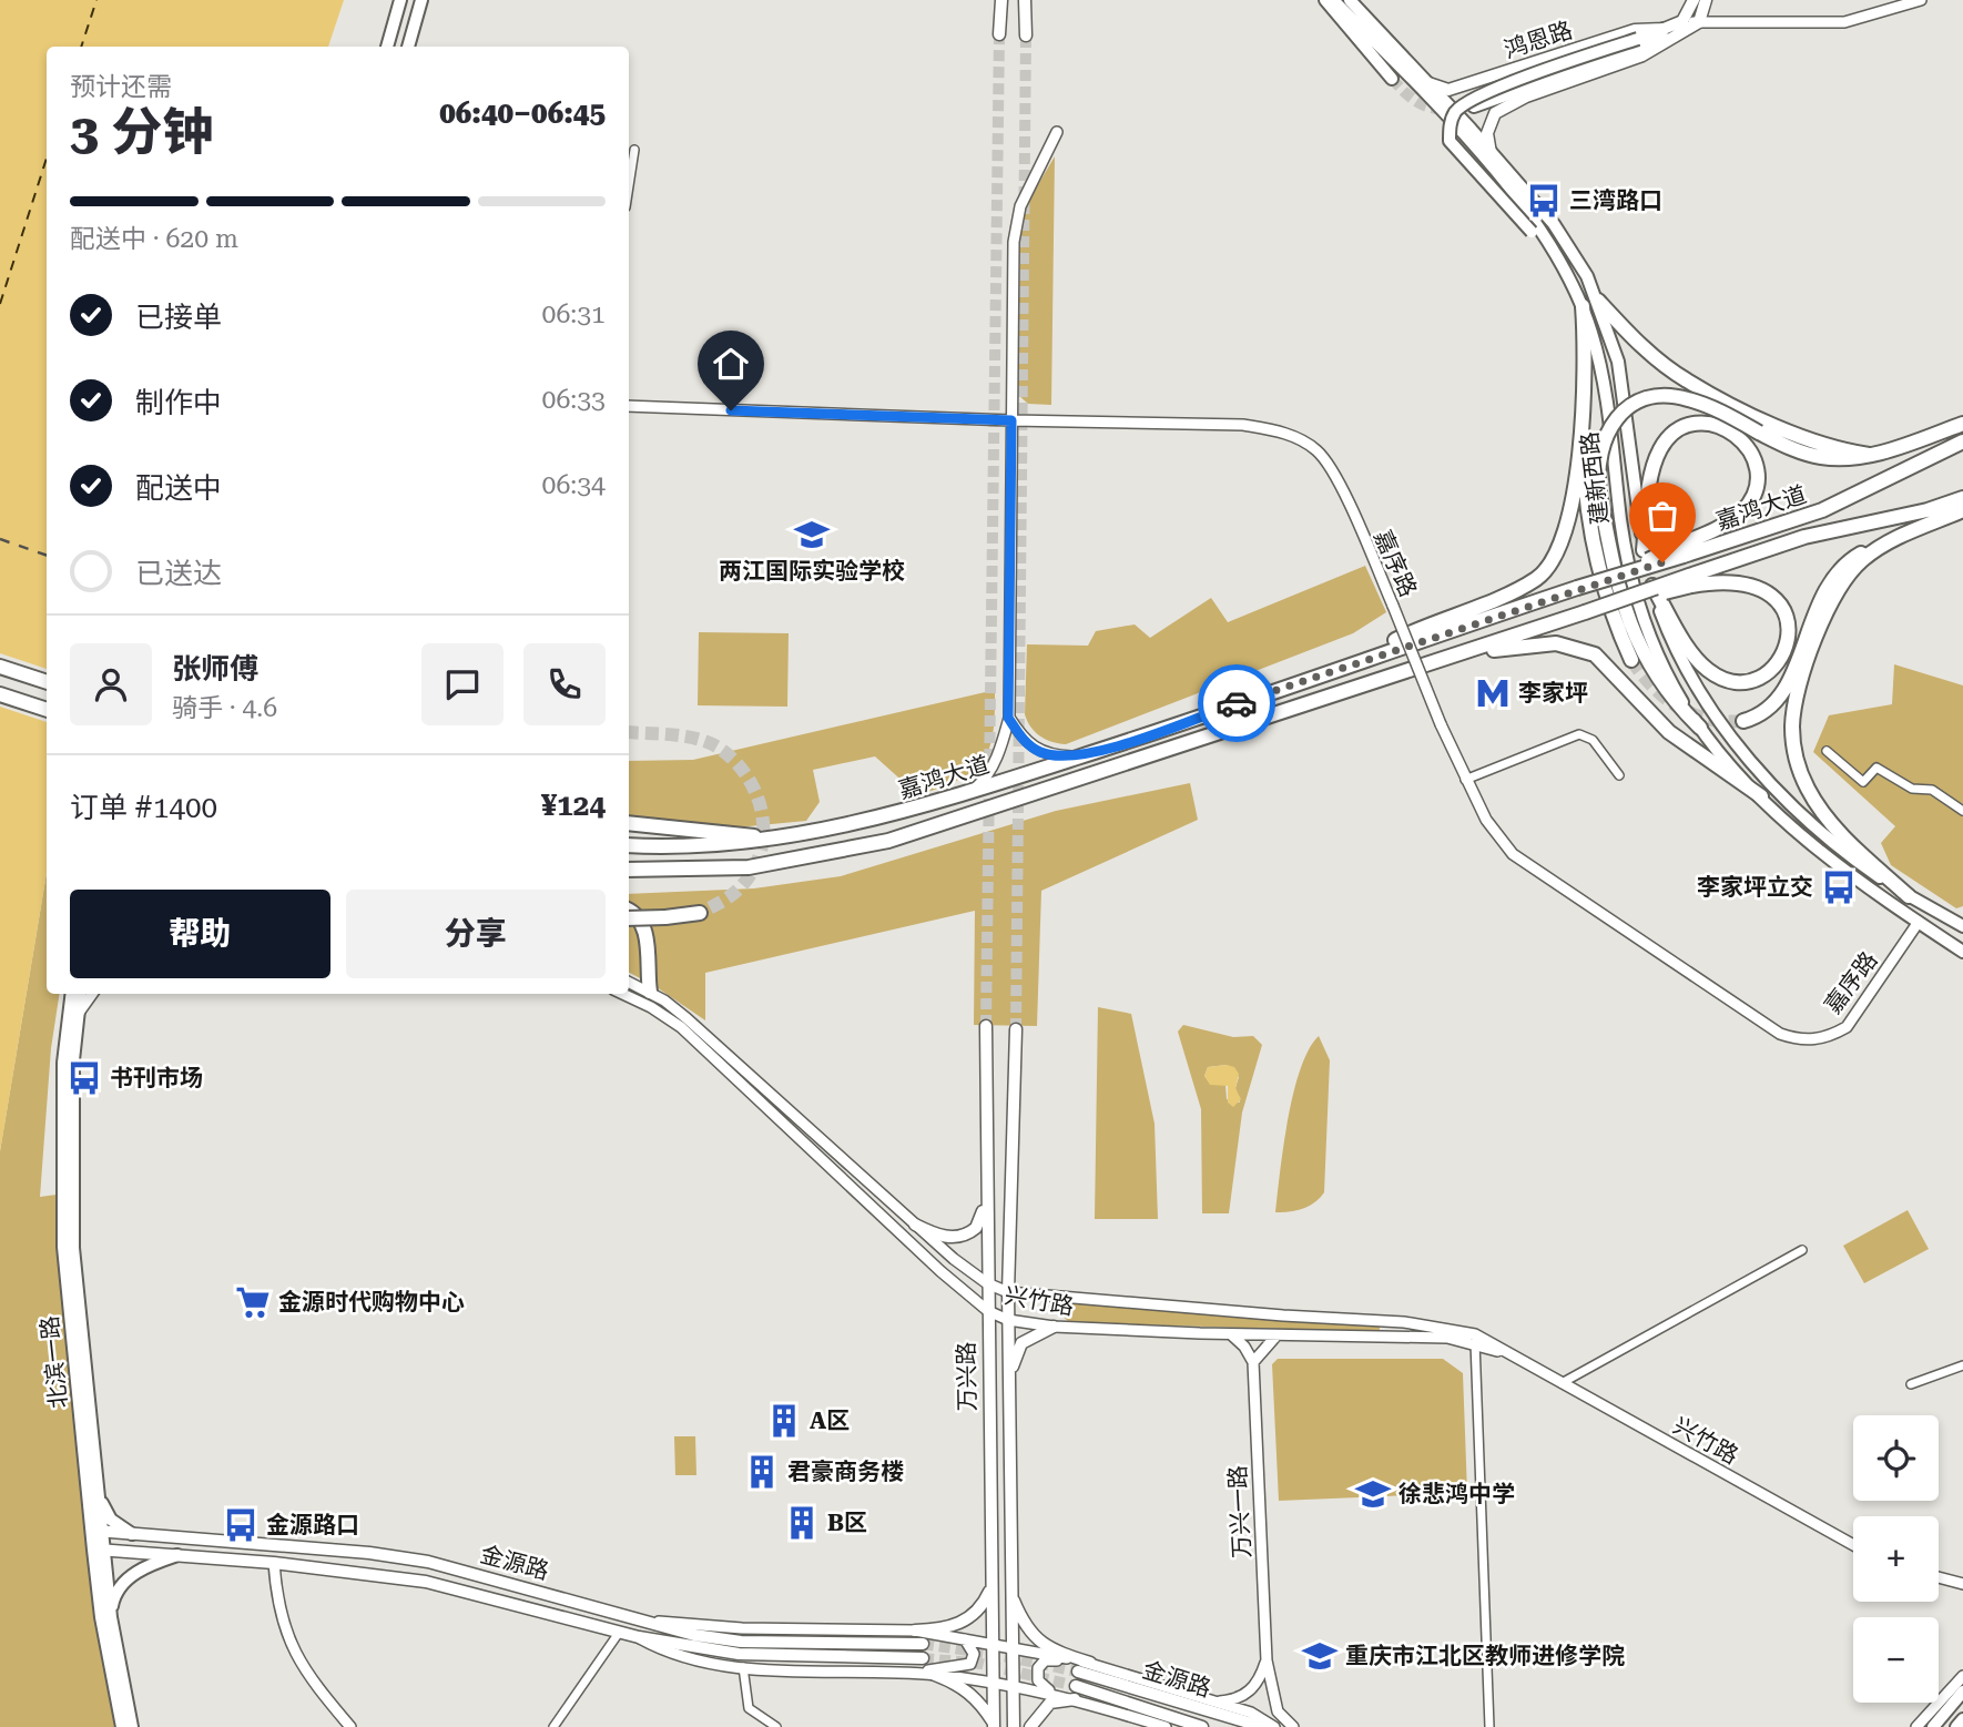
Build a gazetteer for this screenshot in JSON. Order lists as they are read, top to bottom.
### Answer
{
  "streets": {
    "highway": ["嘉鸿大道"],
    "main road": [
      "鸿恩路",
      "建新西路",
      "北滨一路",
      "万兴路",
      "金源路"
    ],
    "street": ["嘉序路", "兴竹路", "万兴一路"]
  },
  "crossings": [
    ["鸿恩路", "建新西路"],
    ["建新西路", "嘉序路"],
    ["兴竹路", "万兴路"],
    ["北滨一路", "金源路"]
  ],
  "places": {
    "bus stop": [
      "三湾路口",
      "李家坪立交",
      "书刊市场",
      "金源路口"
    ],
    "school or university": ["两江国际实验学校", "徐悲鸿中学", "重庆市江北区教师进修学院"],
    "metro station": ["李家坪"],
    "supermarket": ["金源时代购物中心"],
    "building": ["A区", "君豪商务楼", "B区"]
  },
  "page": {
    "heading": ["3 分钟", "预计还需", "06:40–06:45"],
    "panel": [
      "张师傅",
      "骑手 · 4.6",
      "订单 #1400",
      "¥124"
    ],
    "bar": "配送中 · 620 m",
    "list": [
      ["已接单", "06:31"],
      ["制作中", "06:33"],
      ["配送中", "06:34"],
      "已送达"
    ],
    "buttons": ["帮助", "分享"],
    "map_buttons": ["+", "−"]
  }
}
